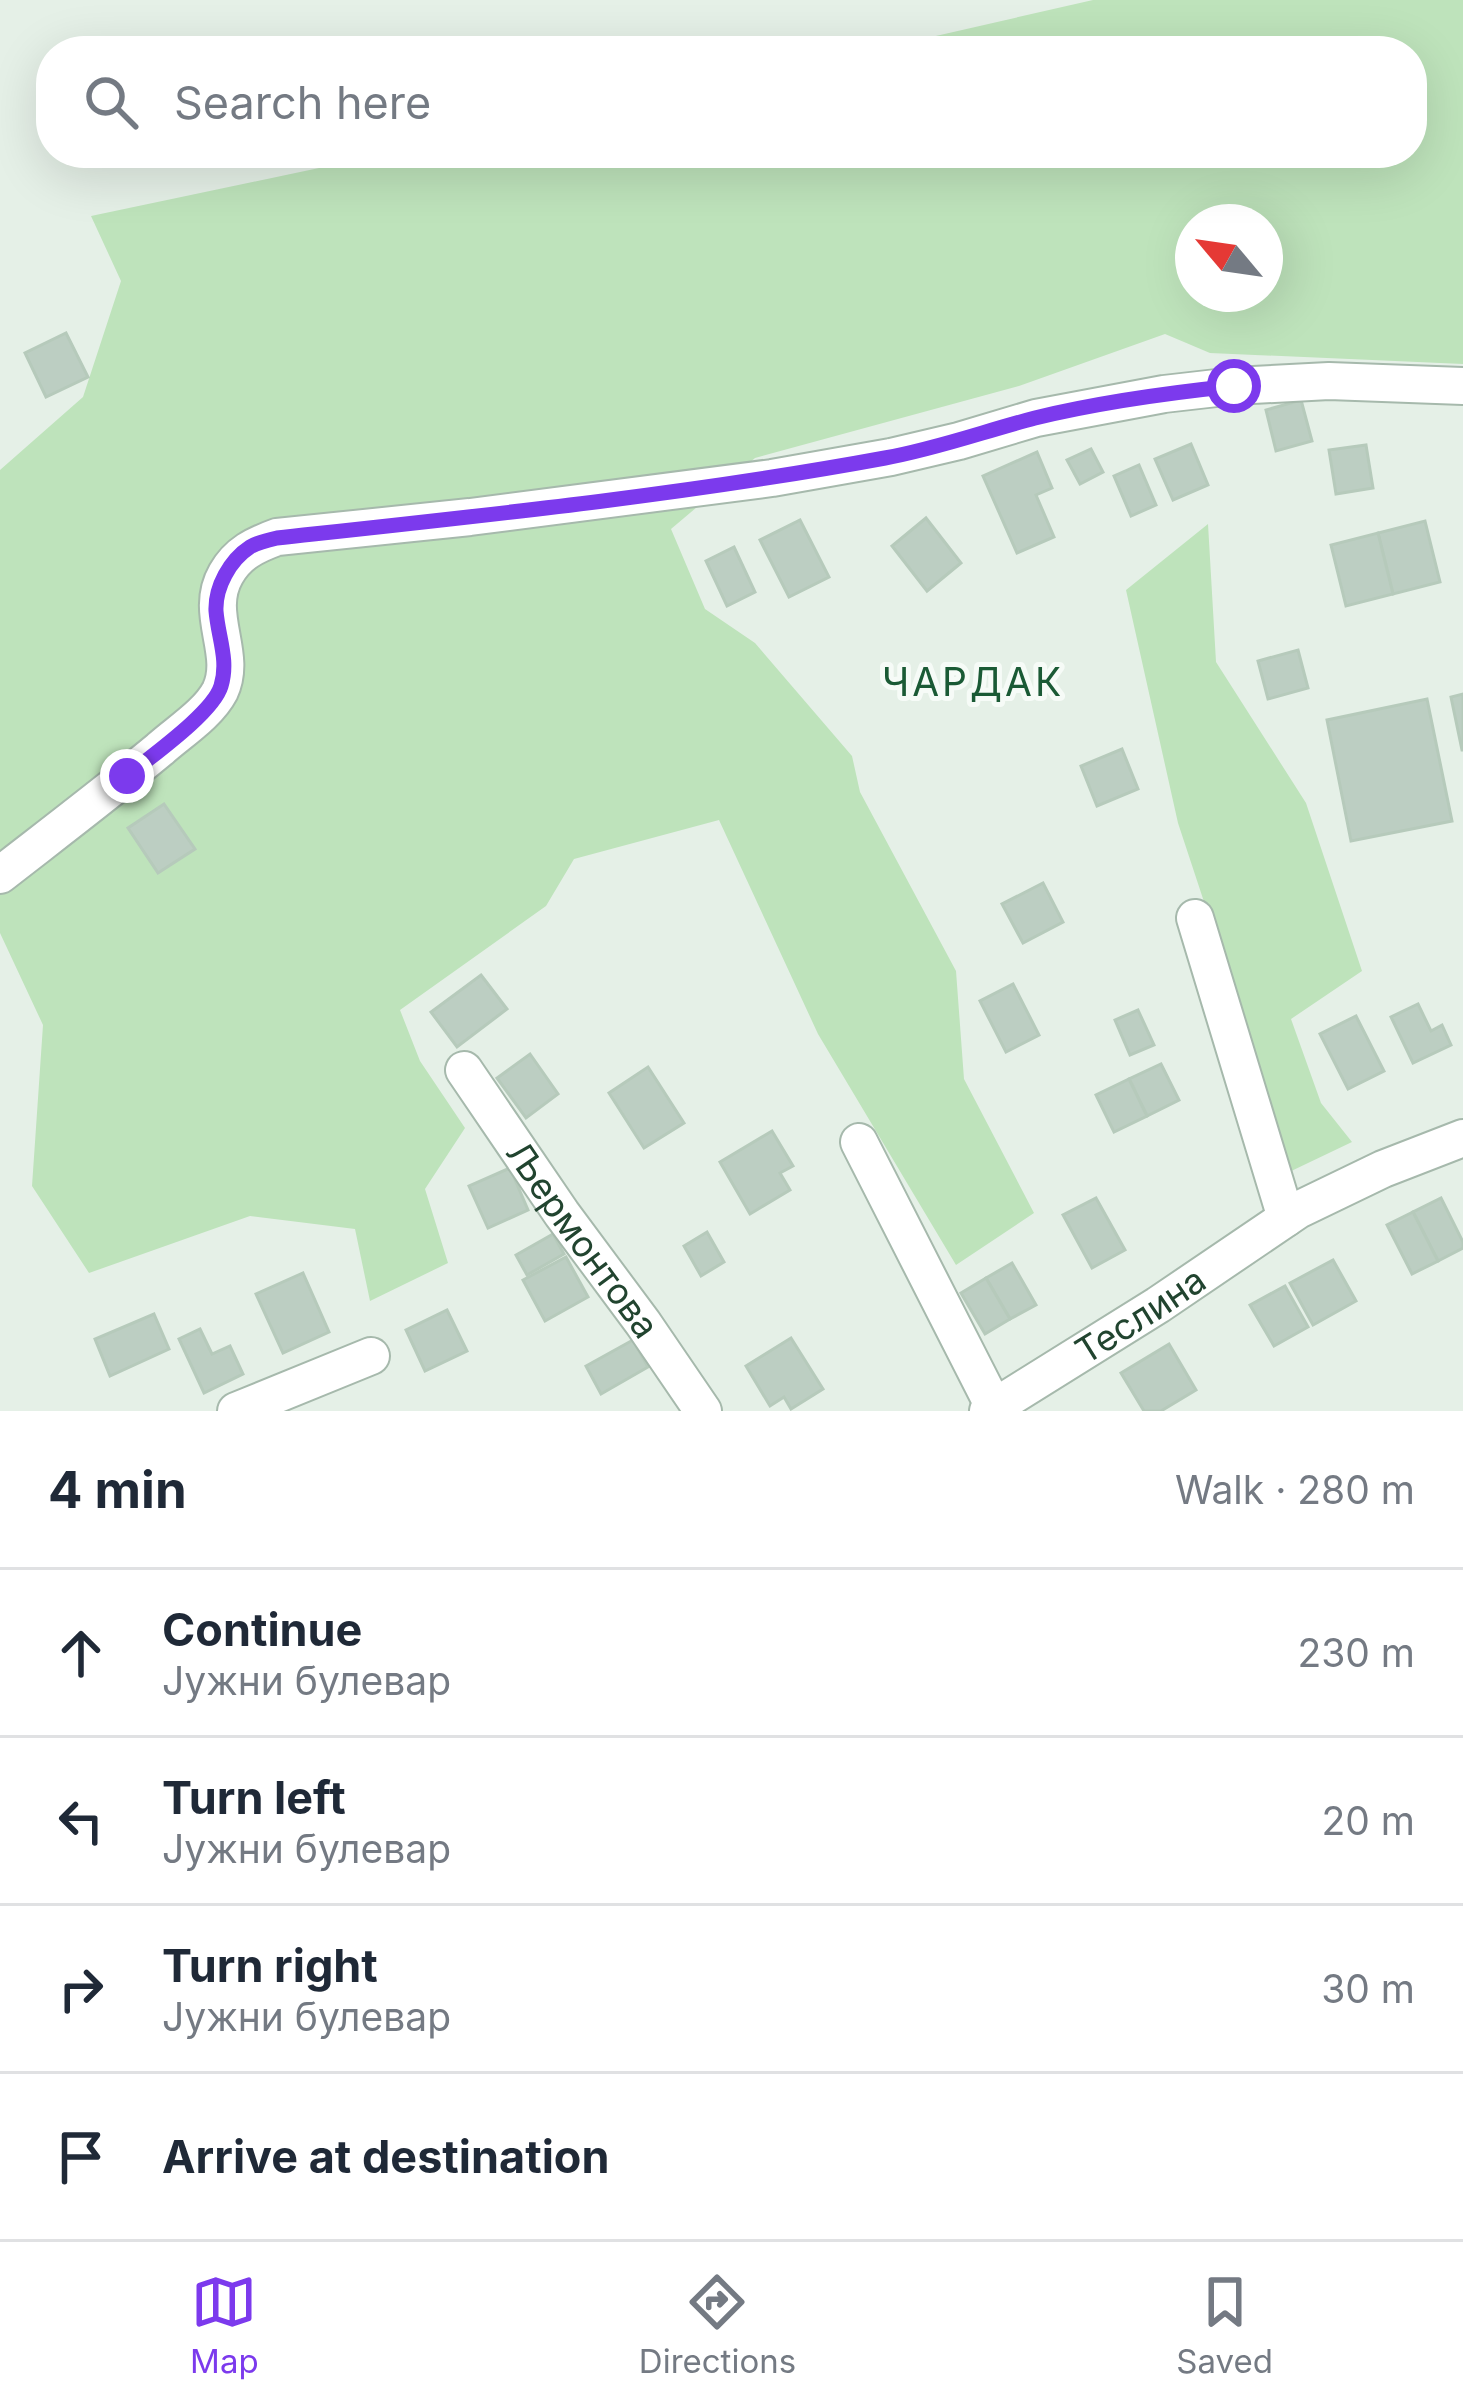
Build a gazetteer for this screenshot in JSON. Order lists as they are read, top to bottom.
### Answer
{
  "streets": {
    "street": ["Љермонтова", "Теслина"]
  },
  "districts": ["ЧАРДАК"],
  "north": "top left",
  "page": {
    "search": "Search here",
    "heading": ["4 min", "Walk · 280 m"],
    "list": [
      ["Continue", "Јужни булевар", "230 m"],
      ["Turn left", "Јужни булевар", "20 m"],
      ["Turn right", "Јужни булевар", "30 m"],
      "Arrive at destination"
    ],
    "nav": ["Map", "Directions", "Saved"]
  }
}
